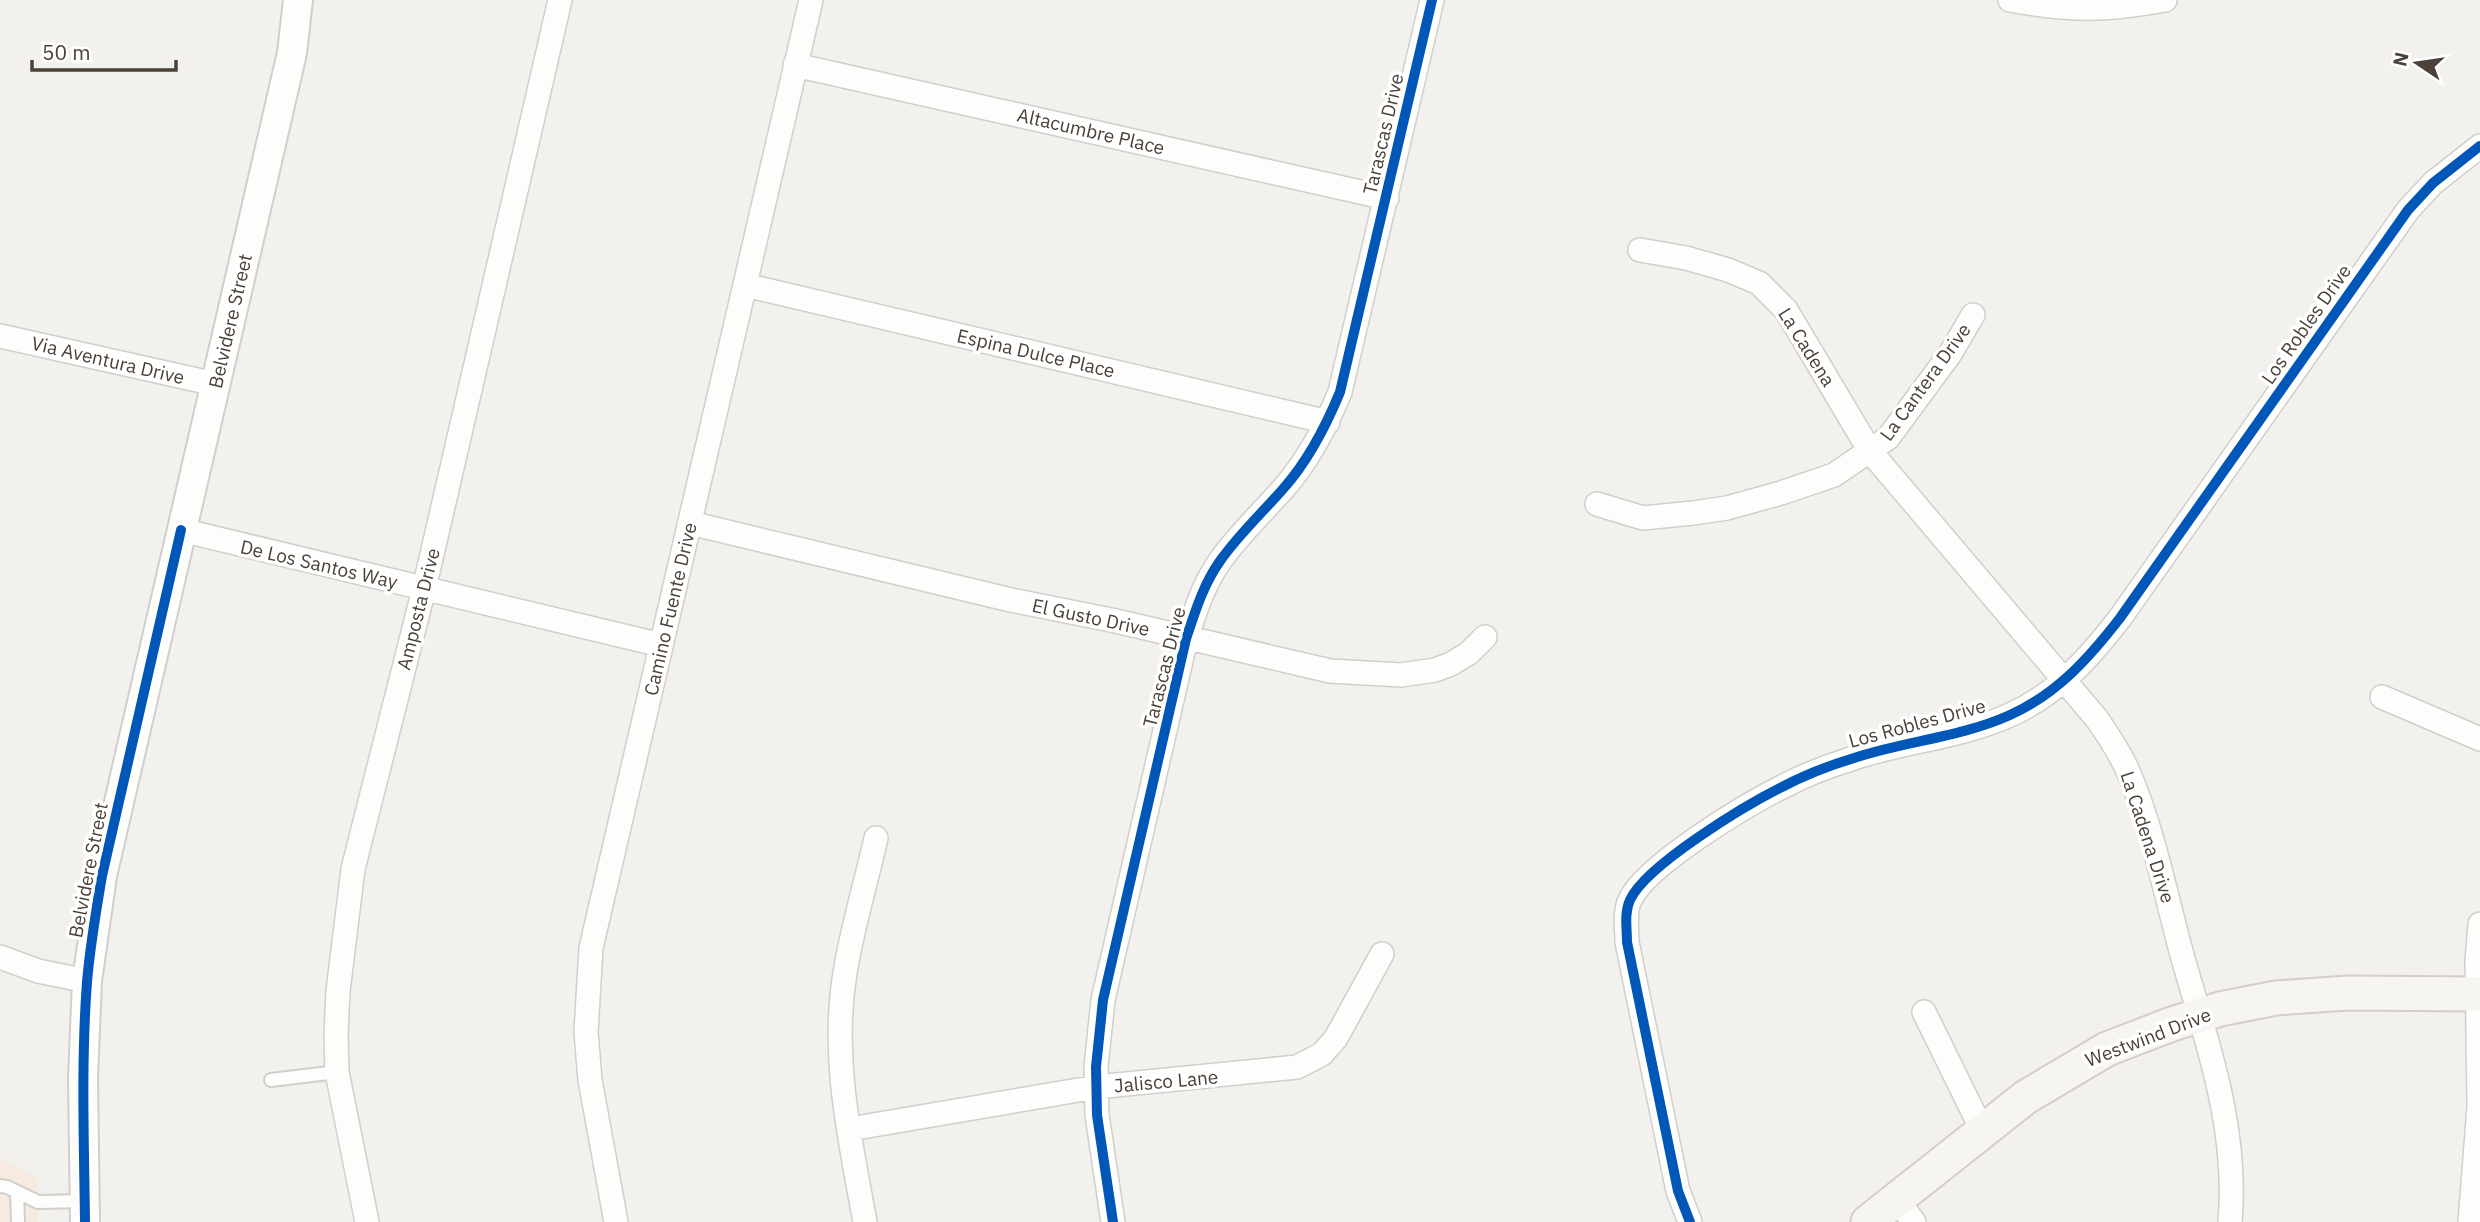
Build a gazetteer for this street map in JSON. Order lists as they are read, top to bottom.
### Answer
{
  "streets": {
    "main road": ["Westwind Drive"],
    "street": [
      "Altacumbre Place",
      "Tarascas Drive",
      "Belvidere Street",
      "Los Robles Drive",
      "La Cadena",
      "Espina Dulce Place",
      "Via Aventura Drive",
      "La Cantera Drive",
      "De Los Santos Way",
      "Amposta Drive",
      "Camino Fuente Drive",
      "El Gusto Drive",
      "La Cadena Drive",
      "Jalisco Lane"
    ]
  },
  "crossings": [
    ["Altacumbre Place", "Tarascas Drive"],
    ["Altacumbre Place", "Camino Fuente Drive"],
    ["Tarascas Drive", "Espina Dulce Place"],
    ["Tarascas Drive", "El Gusto Drive"],
    ["Tarascas Drive", "Jalisco Lane"],
    ["Belvidere Street", "Via Aventura Drive"],
    ["Belvidere Street", "De Los Santos Way"],
    ["Los Robles Drive", "La Cadena Drive"],
    ["La Cadena", "La Cantera Drive"],
    ["La Cadena", "La Cadena Drive"],
    ["Espina Dulce Place", "Camino Fuente Drive"],
    ["La Cantera Drive", "La Cadena Drive"],
    ["De Los Santos Way", "Amposta Drive"],
    ["De Los Santos Way", "Camino Fuente Drive"],
    ["Camino Fuente Drive", "El Gusto Drive"],
    ["La Cadena Drive", "Westwind Drive"]
  ],
  "scale_bar": "50 m",
  "north": "left"
}
